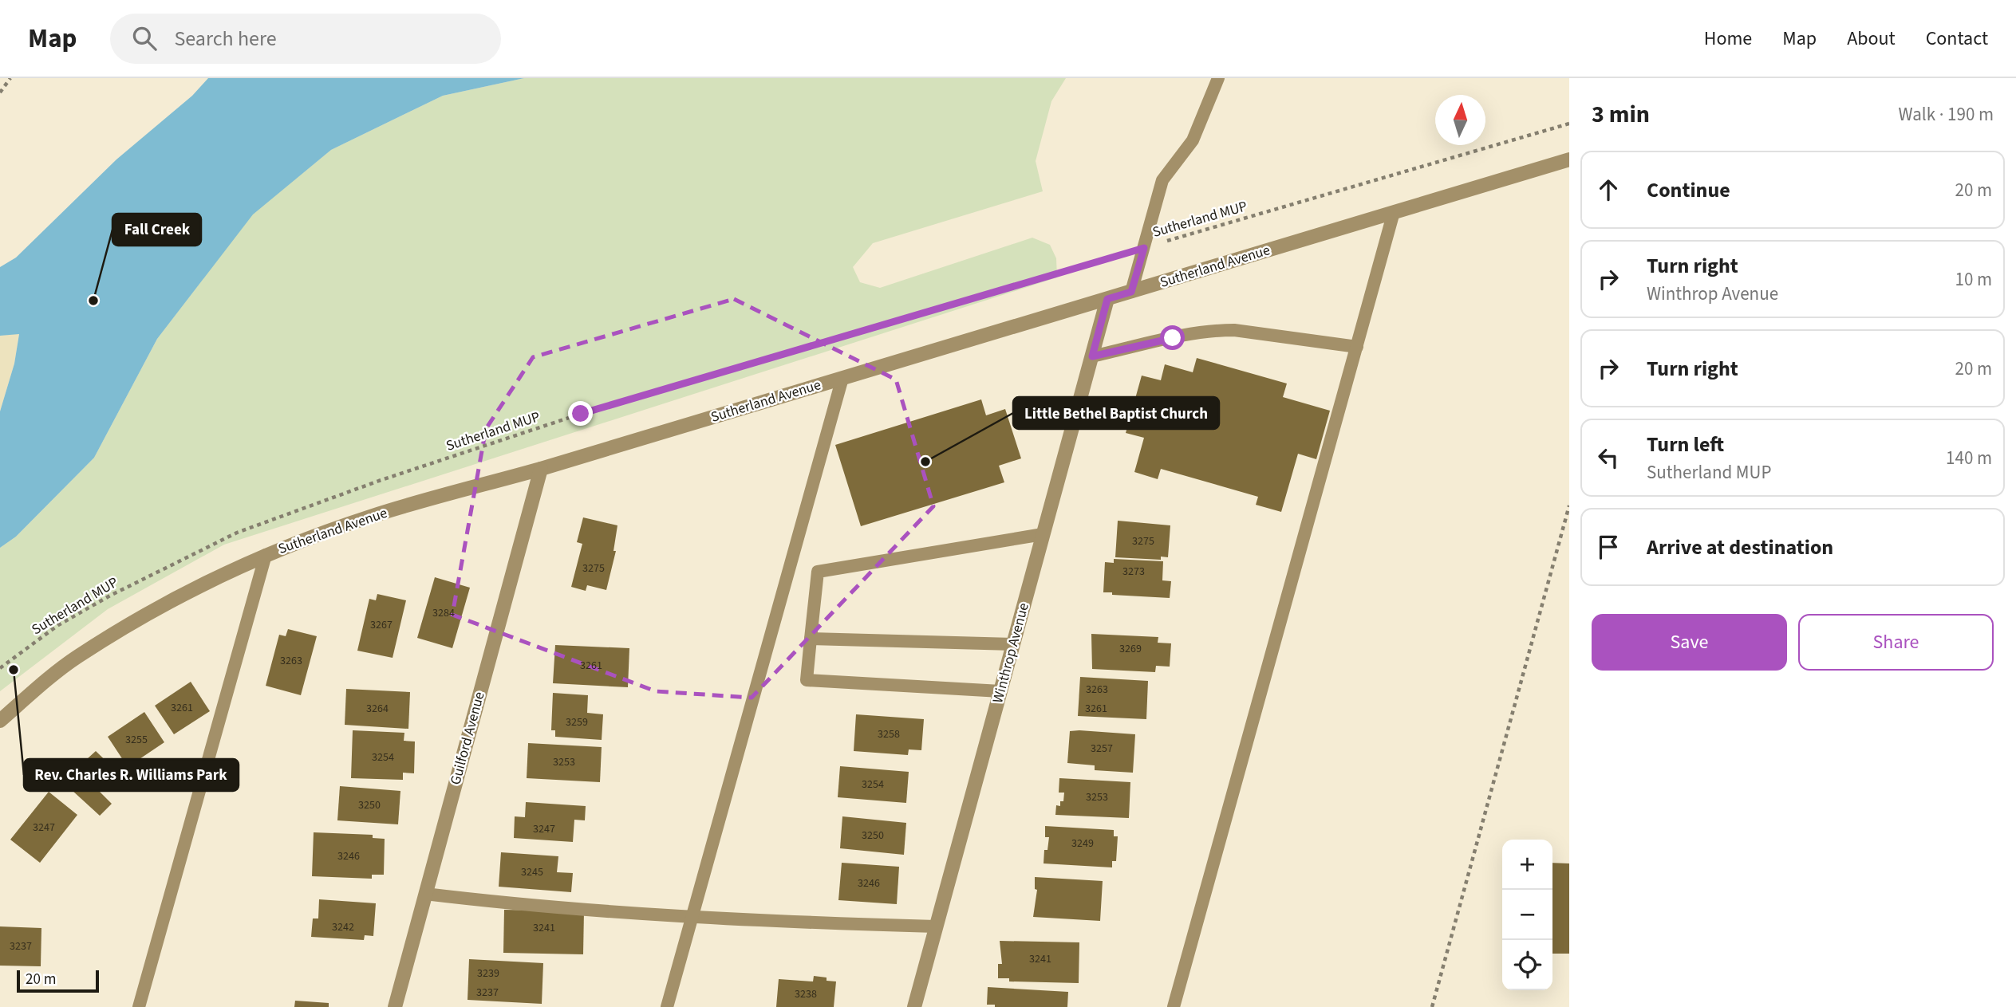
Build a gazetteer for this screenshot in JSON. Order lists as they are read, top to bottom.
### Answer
{
  "streets": {
    "street": ["Sutherland Avenue", "Winthrop Avenue", "Guilford Avenue"],
    "path": ["Sutherland MUP"]
  },
  "crossings": [
    ["Sutherland Avenue", "Winthrop Avenue"],
    ["Sutherland Avenue", "Guilford Avenue"]
  ],
  "places": ["Fall Creek", "Little Bethel Baptist Church", "Rev. Charles R. Williams Park"],
  "house_numbers": [
    "3275",
    "3275",
    "3273",
    "3284",
    "3267",
    "3269",
    "3263",
    "3261",
    "3263",
    "3261",
    "3264",
    "3261",
    "3259",
    "3258",
    "3255",
    "3257",
    "3254",
    "3253",
    "3254",
    "3253",
    "3250",
    "3247",
    "3247",
    "3250",
    "3249",
    "3246",
    "3245",
    "3246",
    "3242",
    "3241",
    "3237",
    "3241",
    "3239",
    "3237",
    "3238"
  ],
  "scale_bar": "20 m",
  "north": "top",
  "page": {
    "header": "Map",
    "search": "Search here",
    "nav": [
      "Home",
      "Map",
      "About",
      "Contact"
    ],
    "heading": ["3 min", "Walk · 190 m"],
    "list": [
      ["Continue", "20 m"],
      ["Turn right", "Winthrop Avenue", "10 m"],
      ["Turn right", "20 m"],
      ["Turn left", "Sutherland MUP", "140 m"],
      "Arrive at destination"
    ],
    "buttons": ["Save", "Share"],
    "map_buttons": ["+", "−"],
    "scale": "20 m"
  }
}
